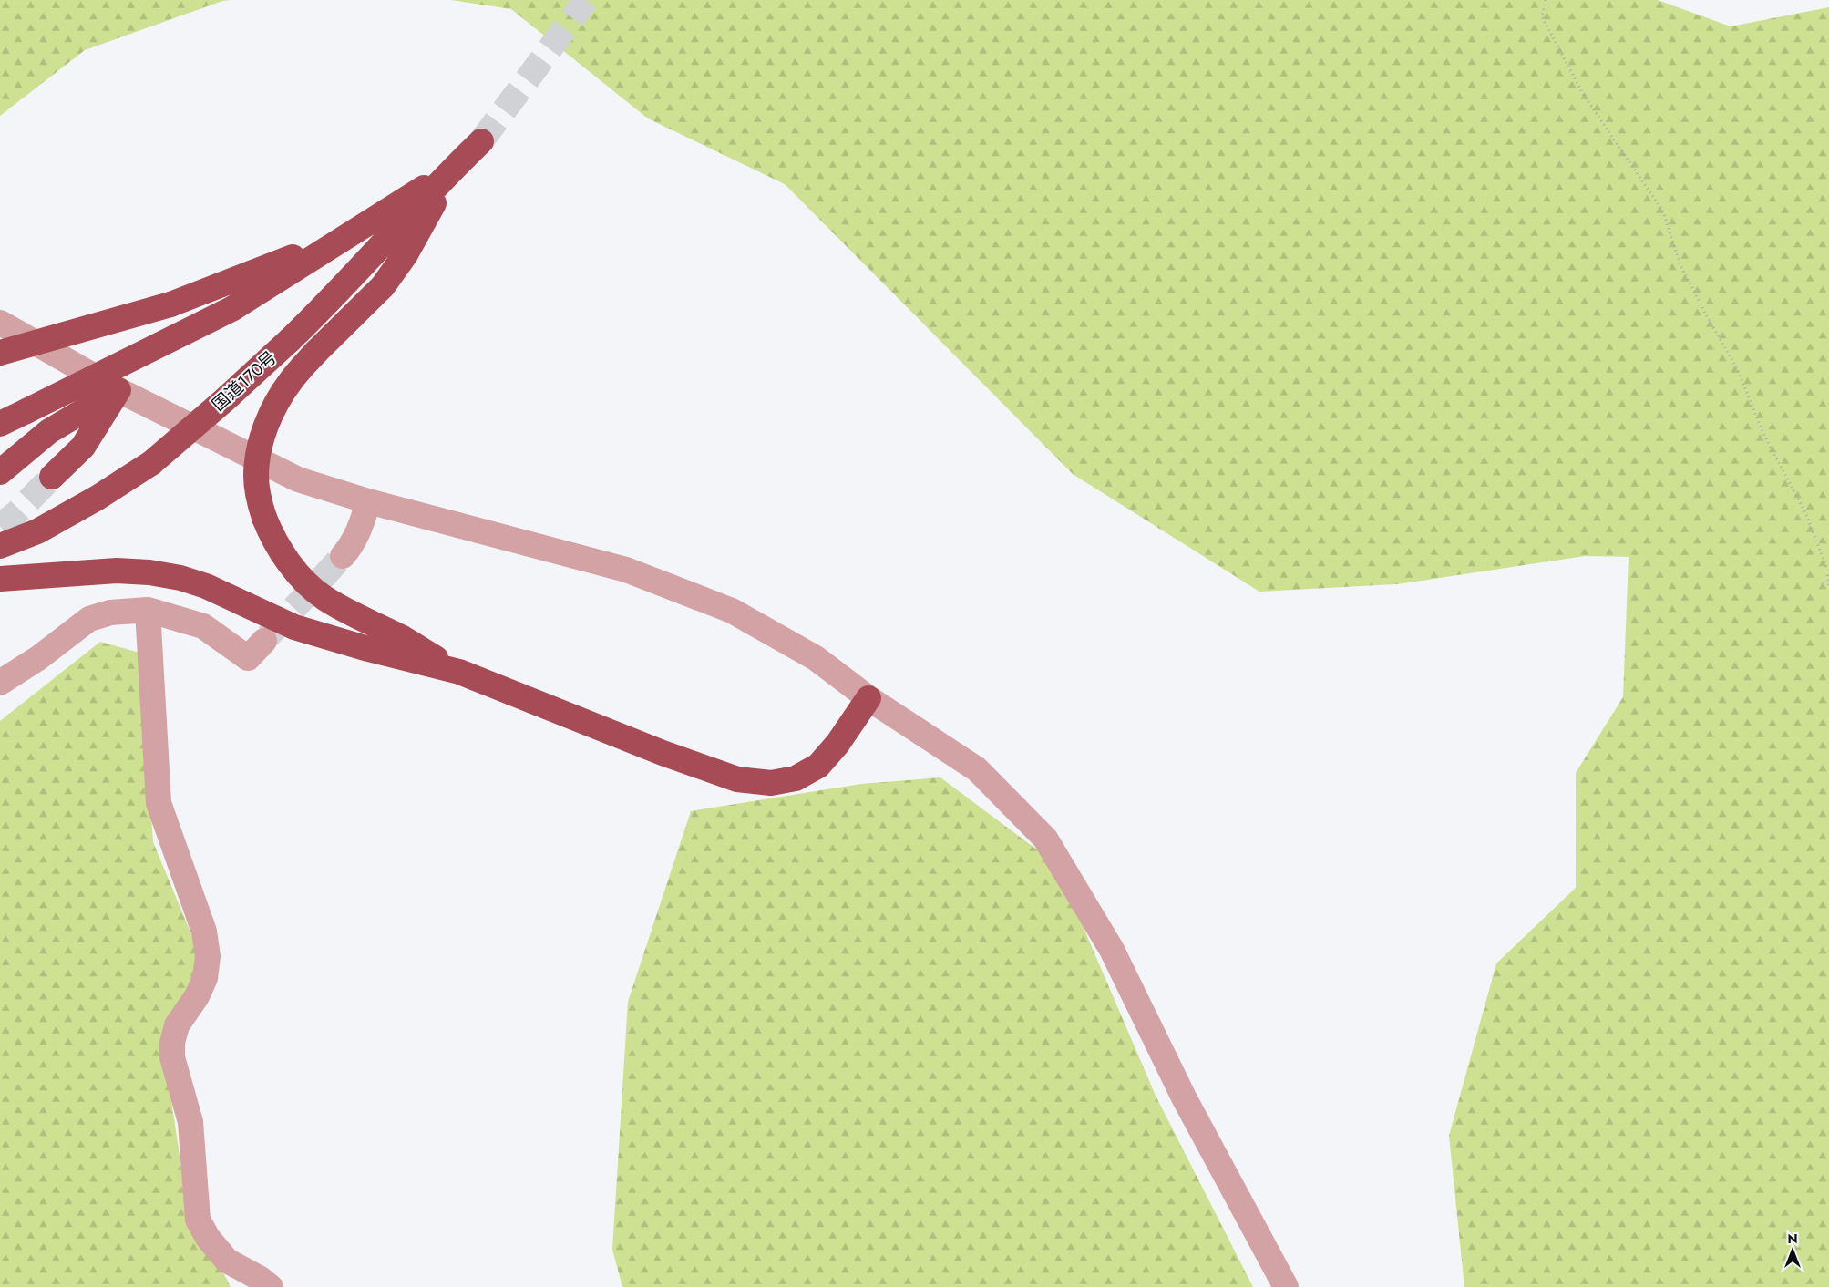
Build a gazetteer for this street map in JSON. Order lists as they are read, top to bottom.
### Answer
{
  "streets": {
    "highway": ["国道170号"]
  },
  "north": "top"
}
